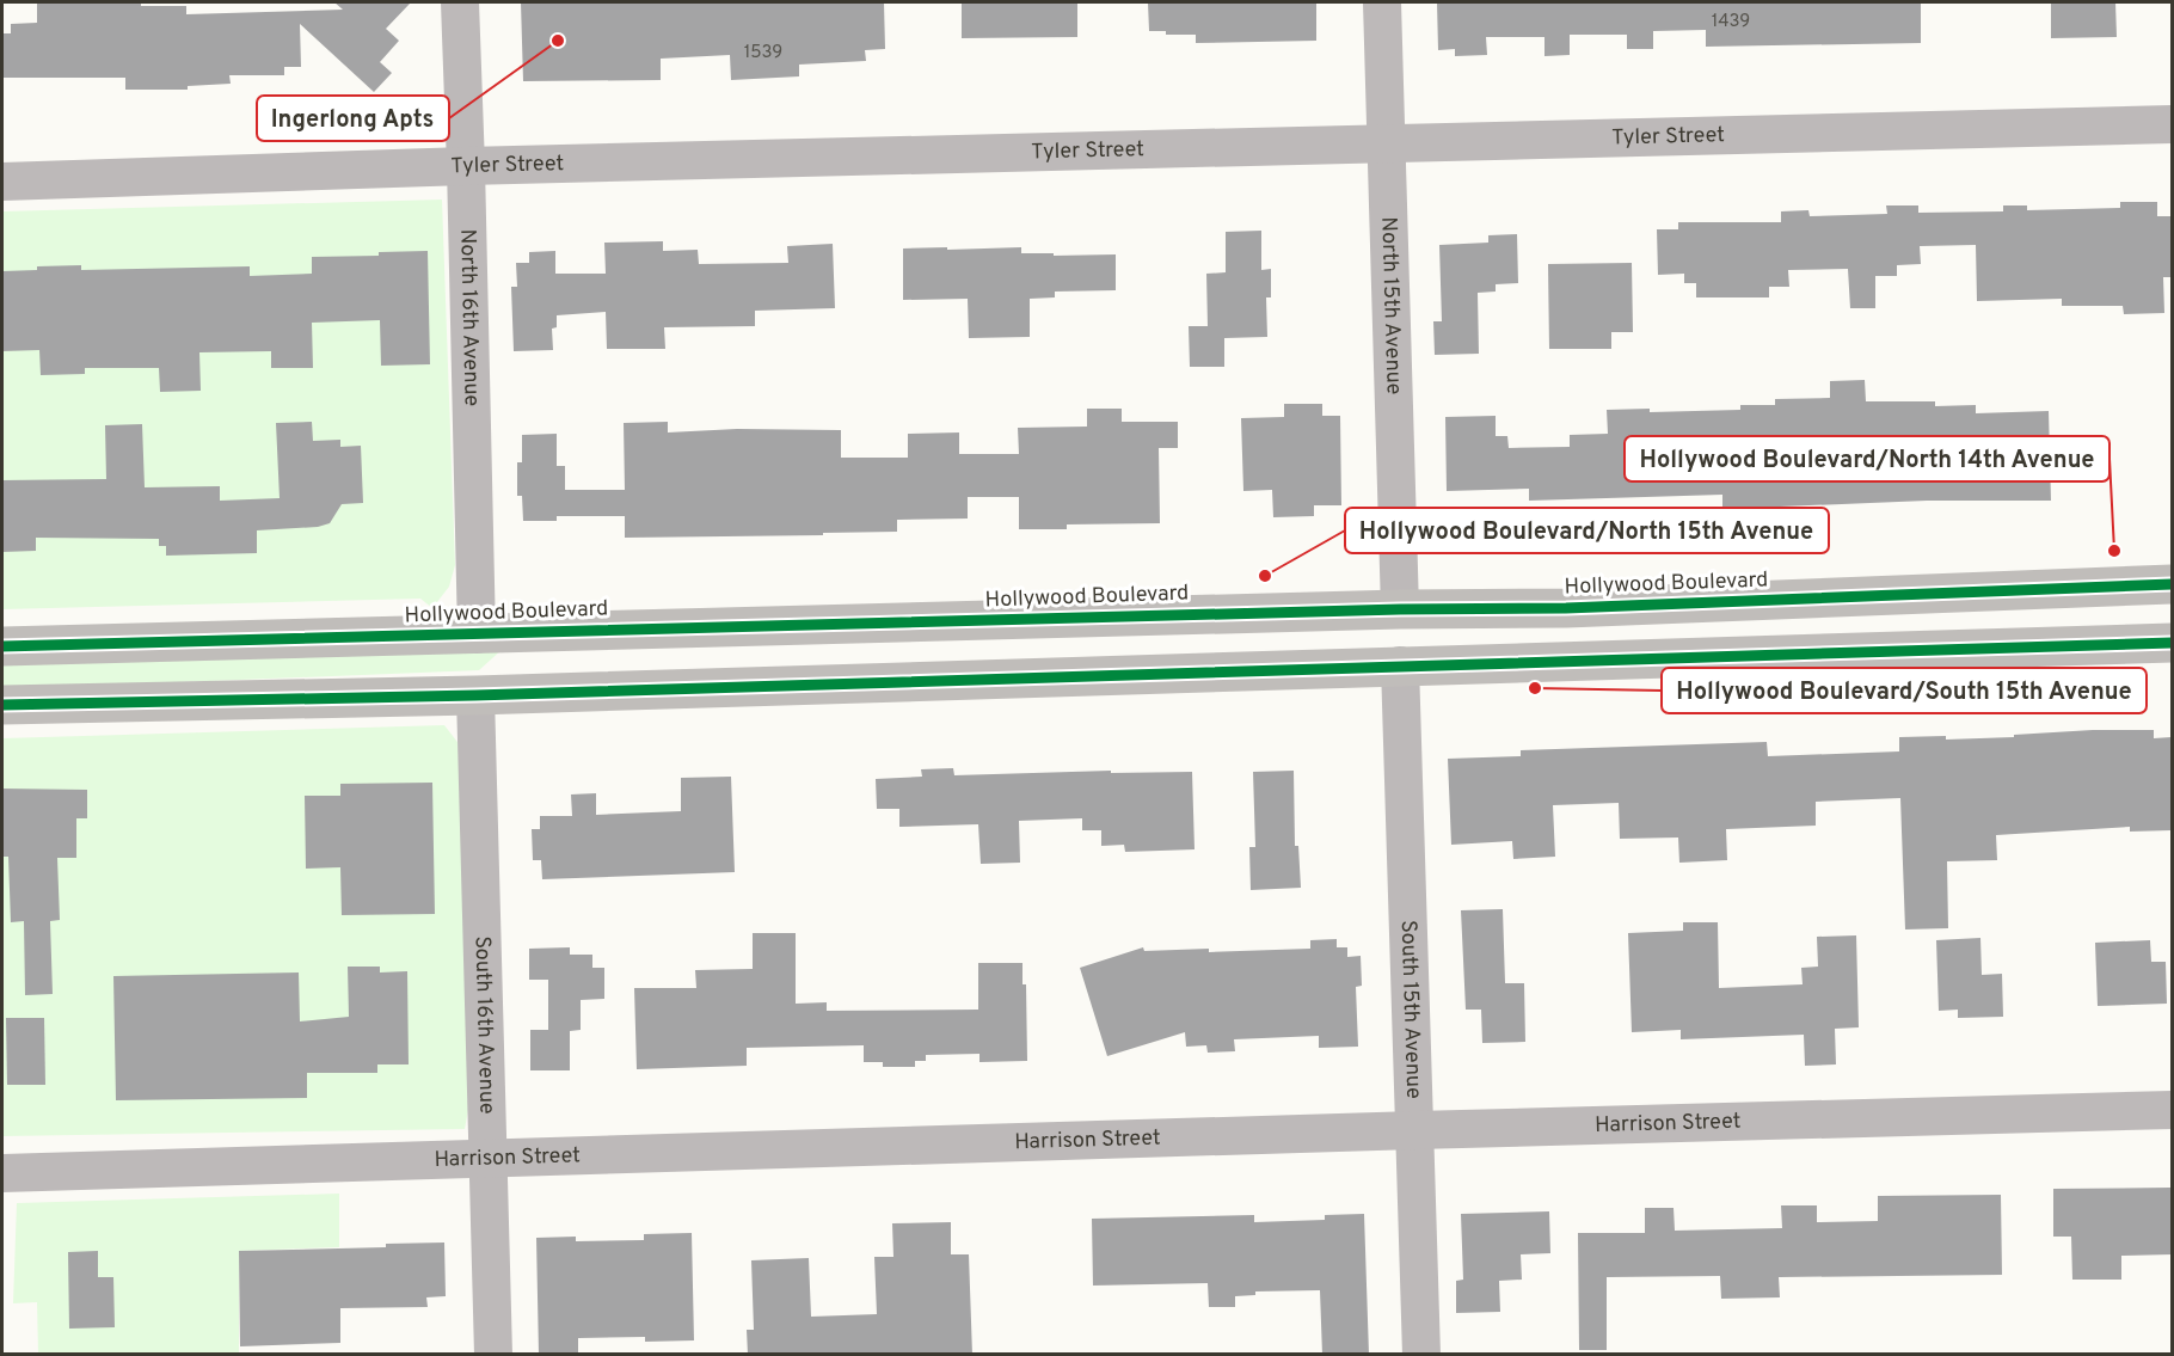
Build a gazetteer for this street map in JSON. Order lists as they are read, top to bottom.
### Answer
{
  "streets": {
    "main road": ["Hollywood Boulevard"],
    "street": [
      "Tyler Street",
      "North 15th Avenue",
      "North 16th Avenue",
      "South 15th Avenue",
      "South 16th Avenue",
      "Harrison Street"
    ]
  },
  "crossings": [
    ["Tyler Street", "North 15th Avenue"],
    ["Tyler Street", "North 16th Avenue"],
    ["North 15th Avenue", "Hollywood Boulevard"],
    ["North 16th Avenue", "Hollywood Boulevard"],
    ["South 15th Avenue", "Harrison Street"],
    ["South 16th Avenue", "Harrison Street"]
  ],
  "places": [
    "Ingerlong Apts",
    "Hollywood Boulevard/North 14th Avenue",
    "Hollywood Boulevard/North 15th Avenue",
    "Hollywood Boulevard/South 15th Avenue"
  ],
  "house_numbers": ["1439", "1539"]
}
